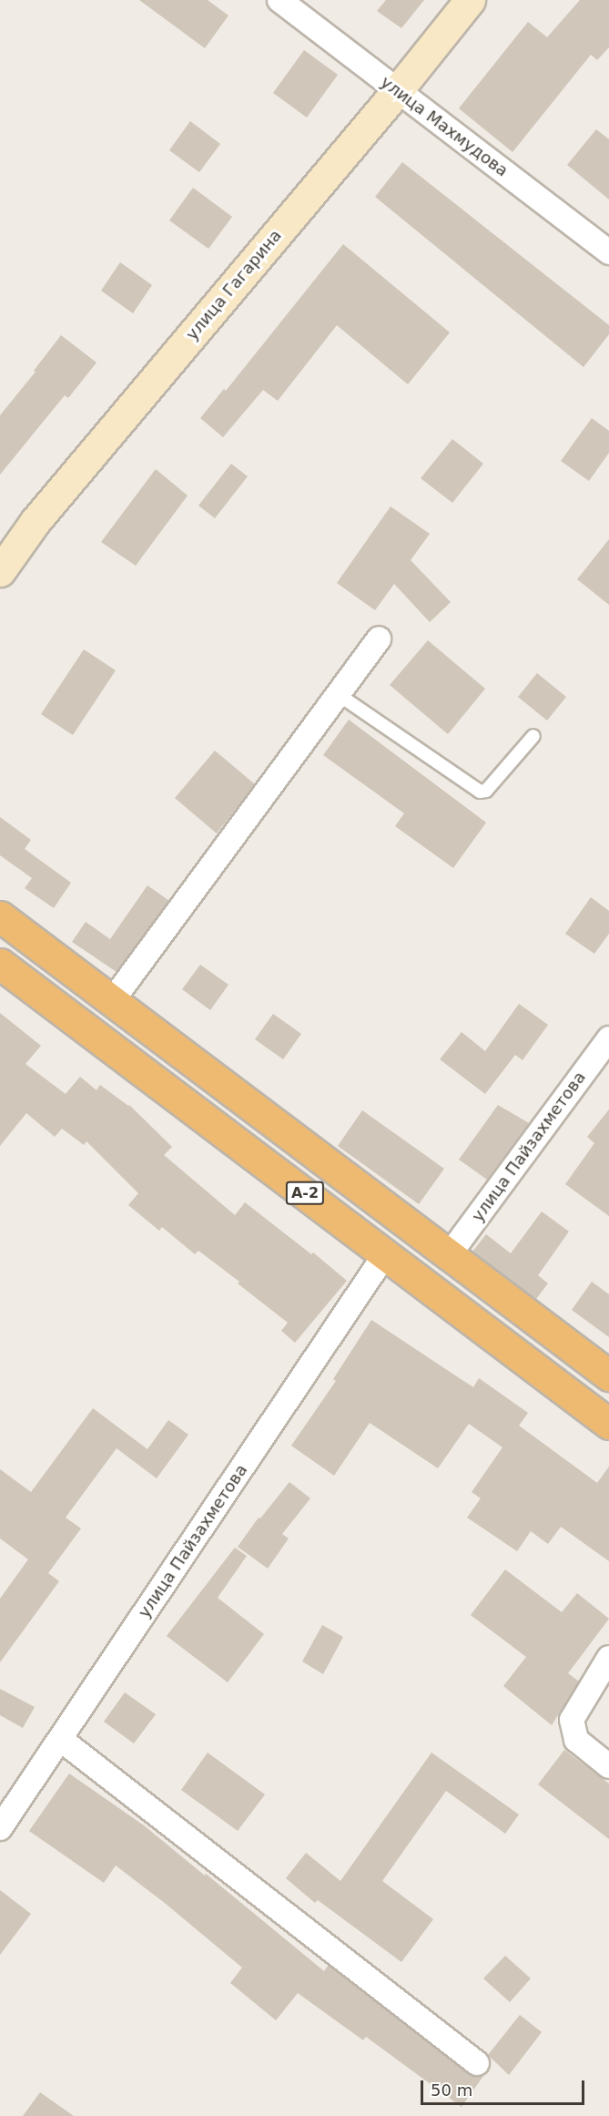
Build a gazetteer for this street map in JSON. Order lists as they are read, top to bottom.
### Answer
{
  "streets": {
    "highway": ["A-2"],
    "street": ["улица Махмудова", "улица Гагарина", "улица Пайзахметова"]
  },
  "crossings": [
    ["улица Махмудова", "улица Гагарина"],
    ["улица Пайзахметова", "A-2"]
  ],
  "scale_bar": "50 m"
}
